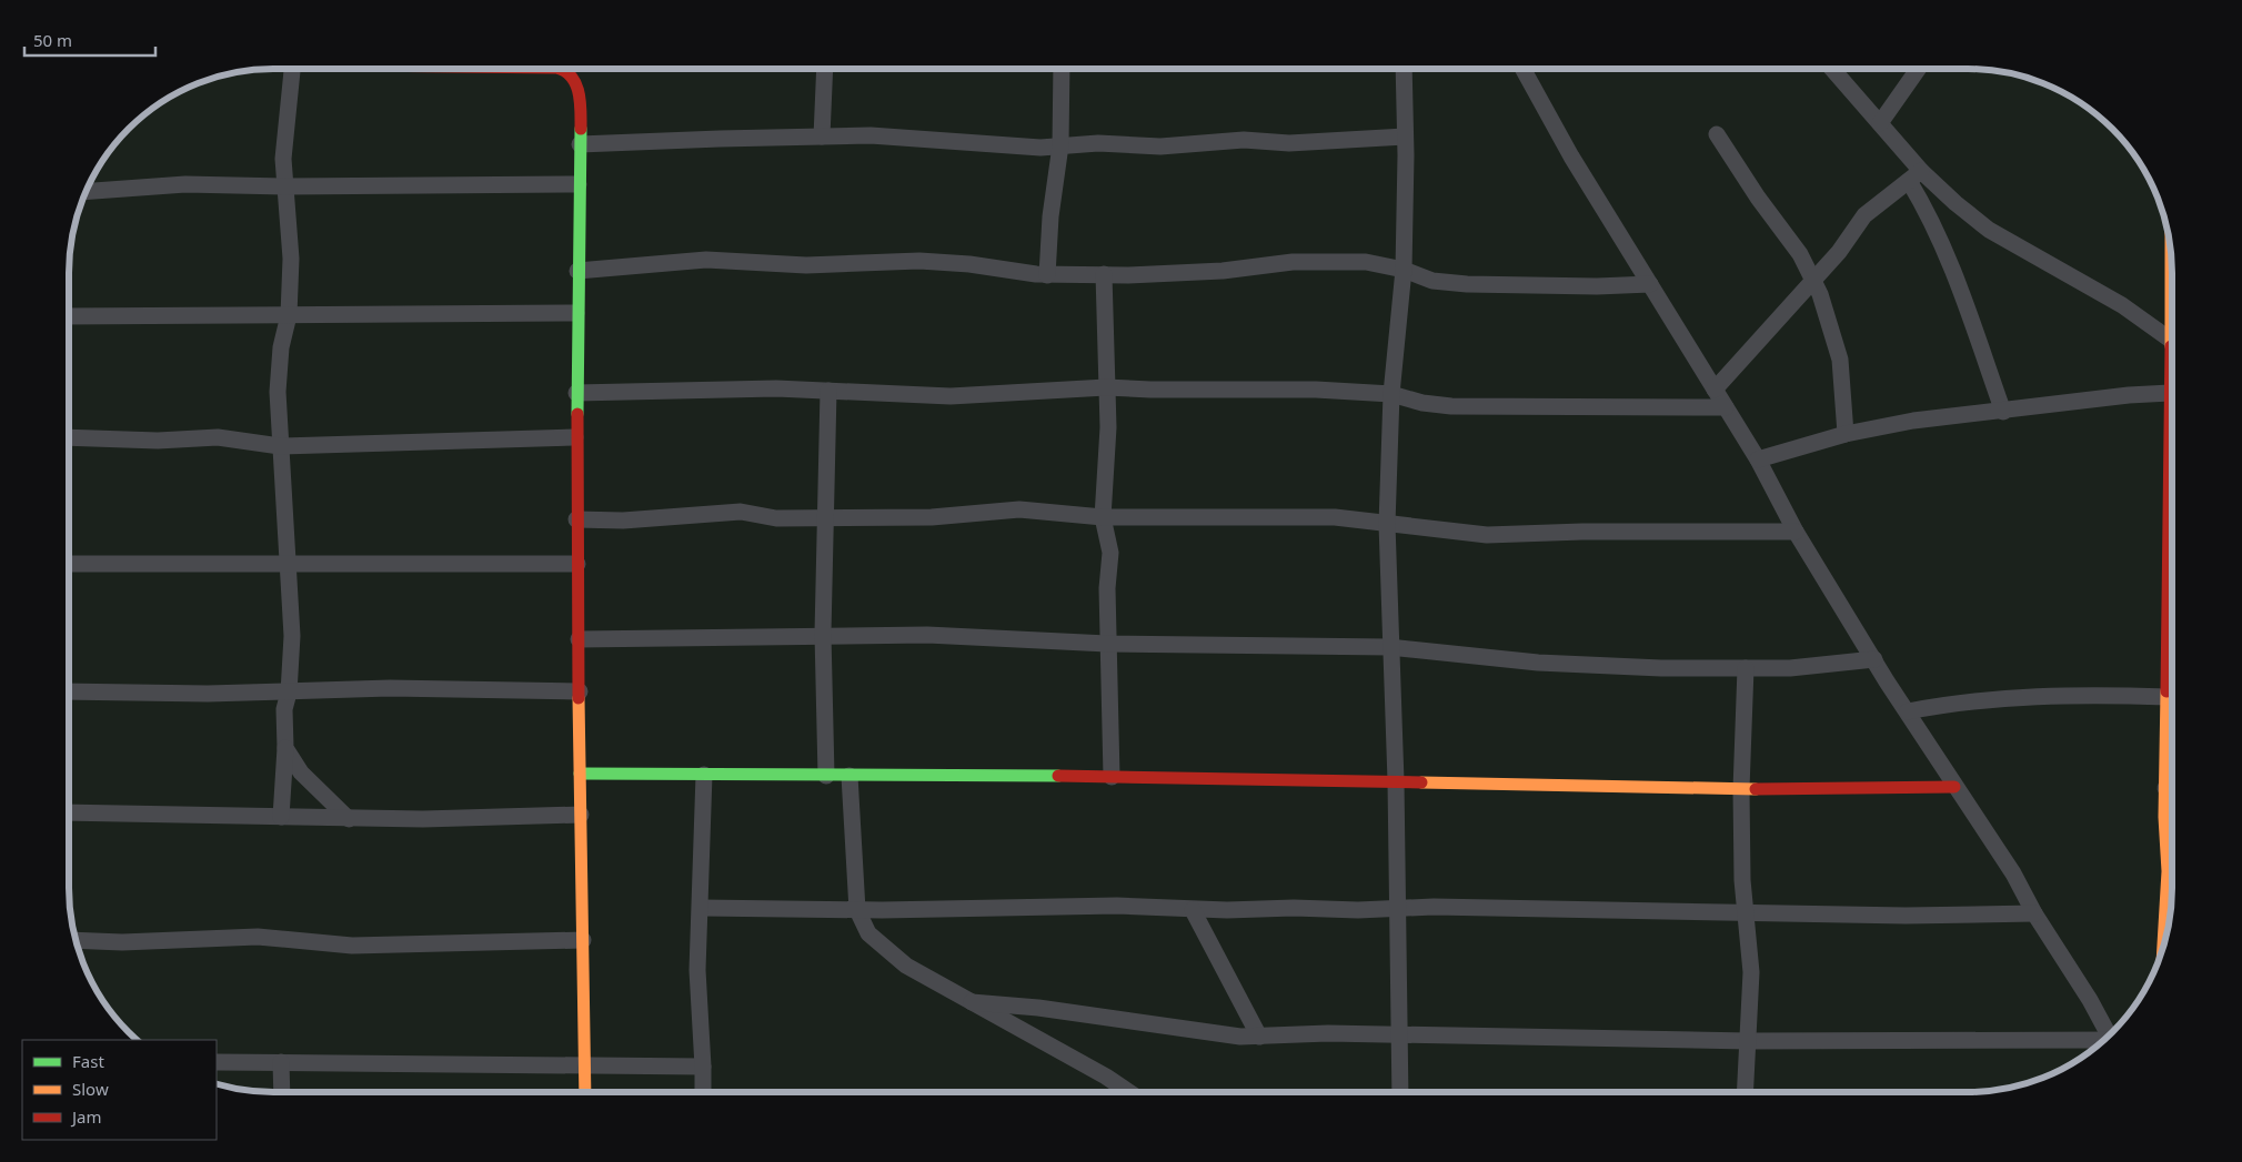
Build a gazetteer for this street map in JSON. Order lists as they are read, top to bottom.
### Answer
{
  "legend": ["Fast", "Slow", "Jam"],
  "scale_bar": "50 m"
}
